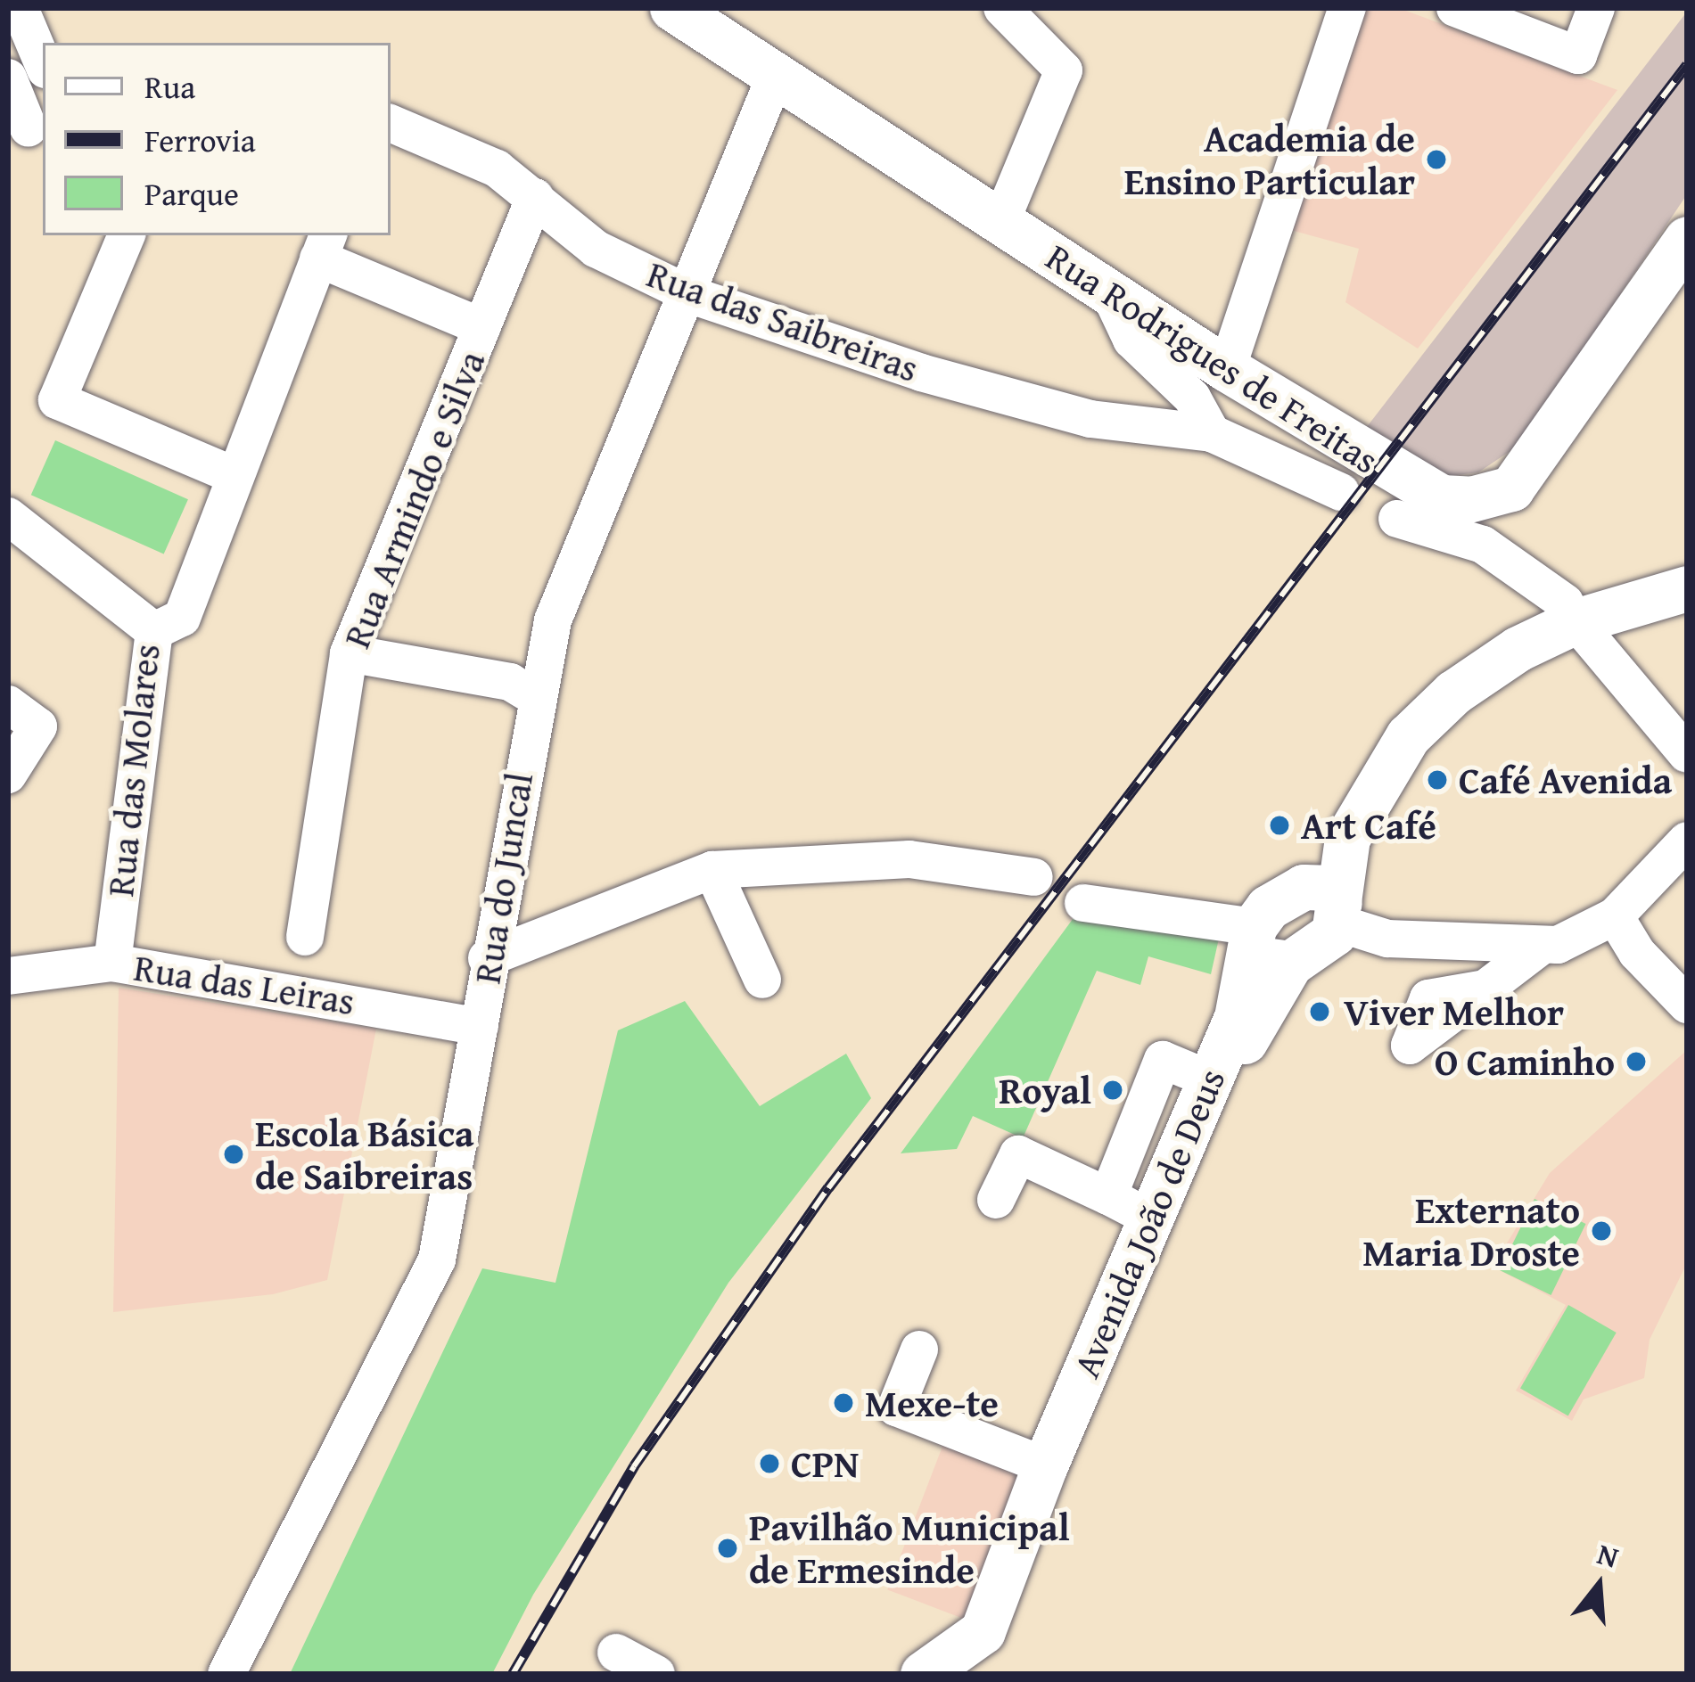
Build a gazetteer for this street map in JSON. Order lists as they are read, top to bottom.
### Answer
{
  "streets": {
    "main road": ["Rua Rodrigues de Freitas", "Avenida João de Deus"],
    "street": [
      "Rua das Saibreiras",
      "Rua Armindo e Silva",
      "Rua das Molares",
      "Rua do Juncal",
      "Rua das Leiras"
    ]
  },
  "crossings": [
    ["Rua das Saibreiras", "Rua Armindo e Silva"],
    ["Rua das Saibreiras", "Rua do Juncal"],
    ["Rua Rodrigues de Freitas", "Rua do Juncal"],
    ["Rua das Molares", "Rua das Leiras"],
    ["Rua do Juncal", "Rua das Leiras"]
  ],
  "places": [
    "Academia de Ensino Particular",
    "Café Avenida",
    "Art Café",
    "Viver Melhor",
    "O Caminho",
    "Royal",
    "Escola Básica de Saibreiras",
    "Externato Maria Droste",
    "Mexe-te",
    "CPN",
    "Pavilhão Municipal de Ermesinde"
  ],
  "legend": ["Rua", "Ferrovia", "Parque"],
  "north": "top"
}
